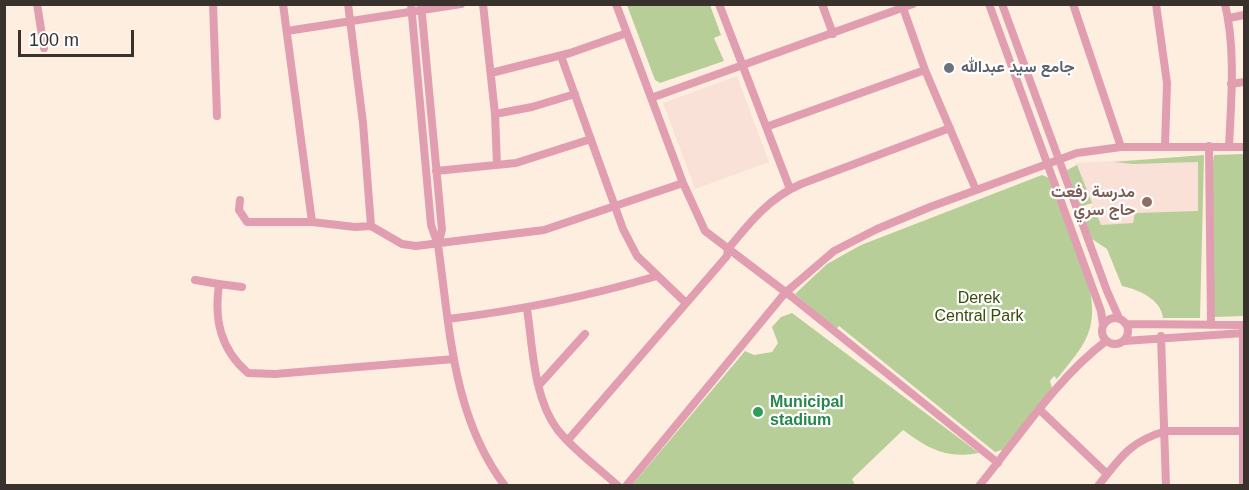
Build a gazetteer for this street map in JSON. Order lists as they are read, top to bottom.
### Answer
{
  "parks": ["Derek Central Park"],
  "places": ["جامع سيد عبدالله", "مدرسة رفعت حاج سري", "Municipal stadium"],
  "scale_bar": "100 m"
}
